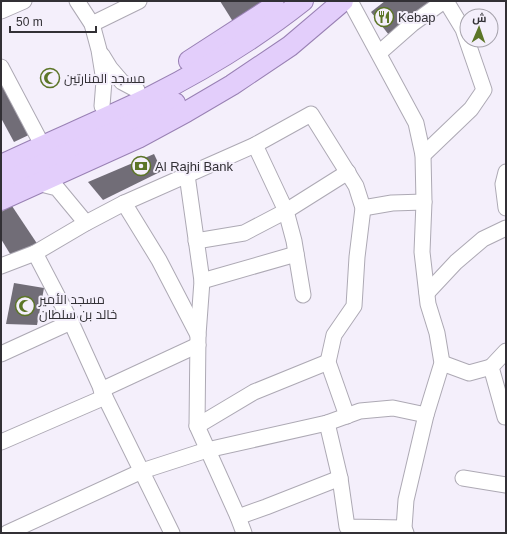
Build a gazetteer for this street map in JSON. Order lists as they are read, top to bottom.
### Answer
{
  "places": {
    "restaurant": ["Kebap"],
    "mosque": ["مسجد المنارتين", "مسجد الأمير خالد بن سلطان"],
    "bank": ["Al Rajhi Bank"]
  },
  "scale_bar": "50 m",
  "north": "top"
}
